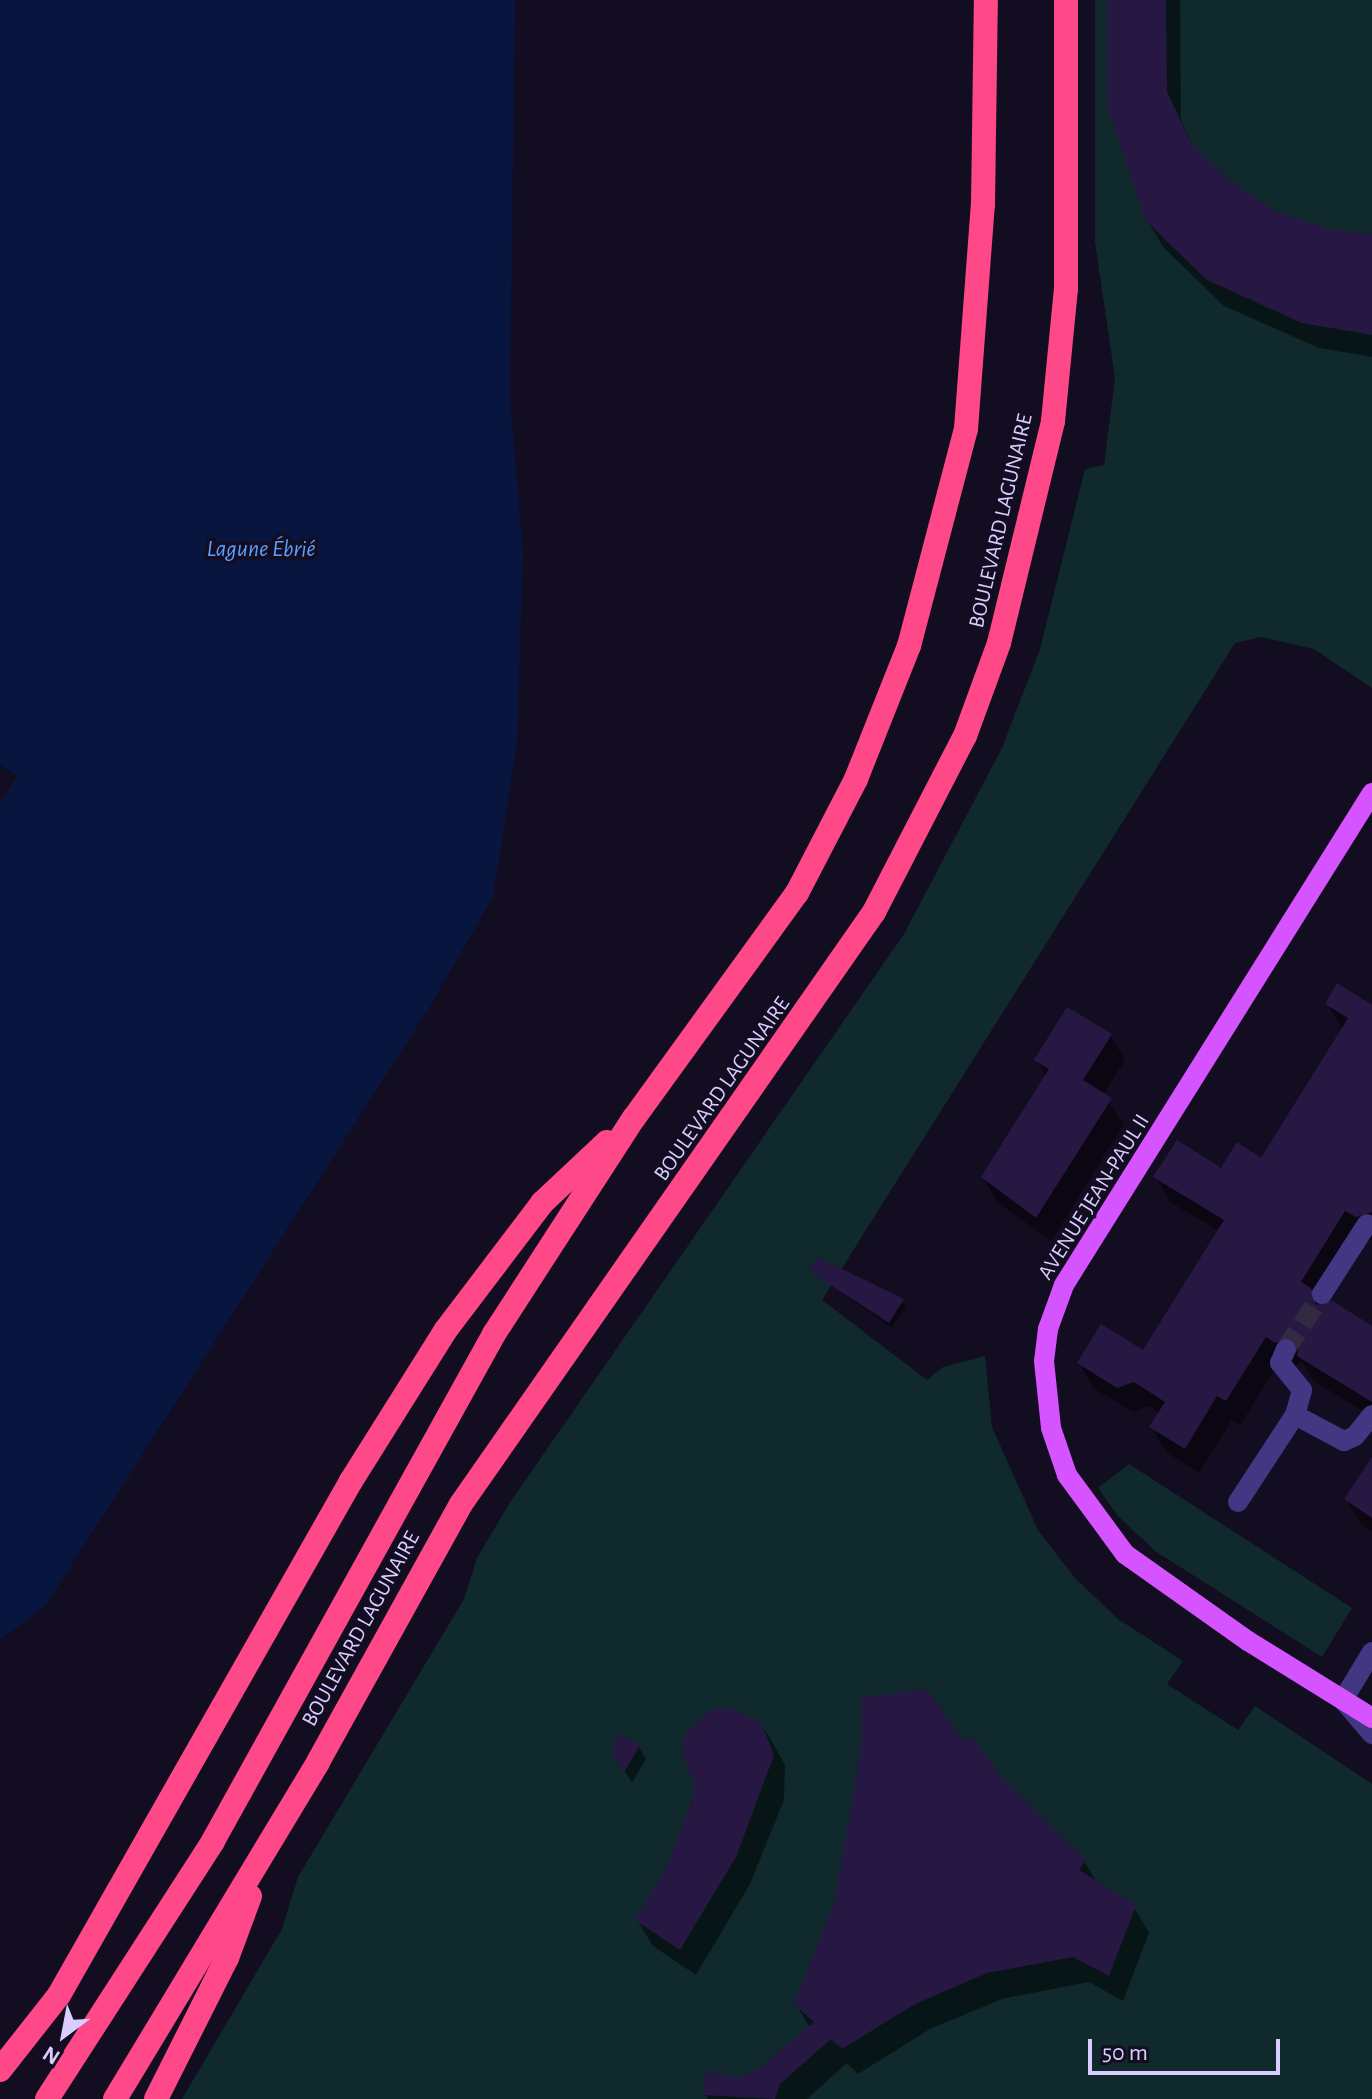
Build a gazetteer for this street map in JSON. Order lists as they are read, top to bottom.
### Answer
{
  "streets": {
    "highway": ["BOULEVARD LAGUNAIRE"],
    "main road": ["AVENUE JEAN-PAUL II"]
  },
  "water": ["Lagune Ébrié"],
  "scale_bar": "50 m",
  "north": "bottom left"
}
